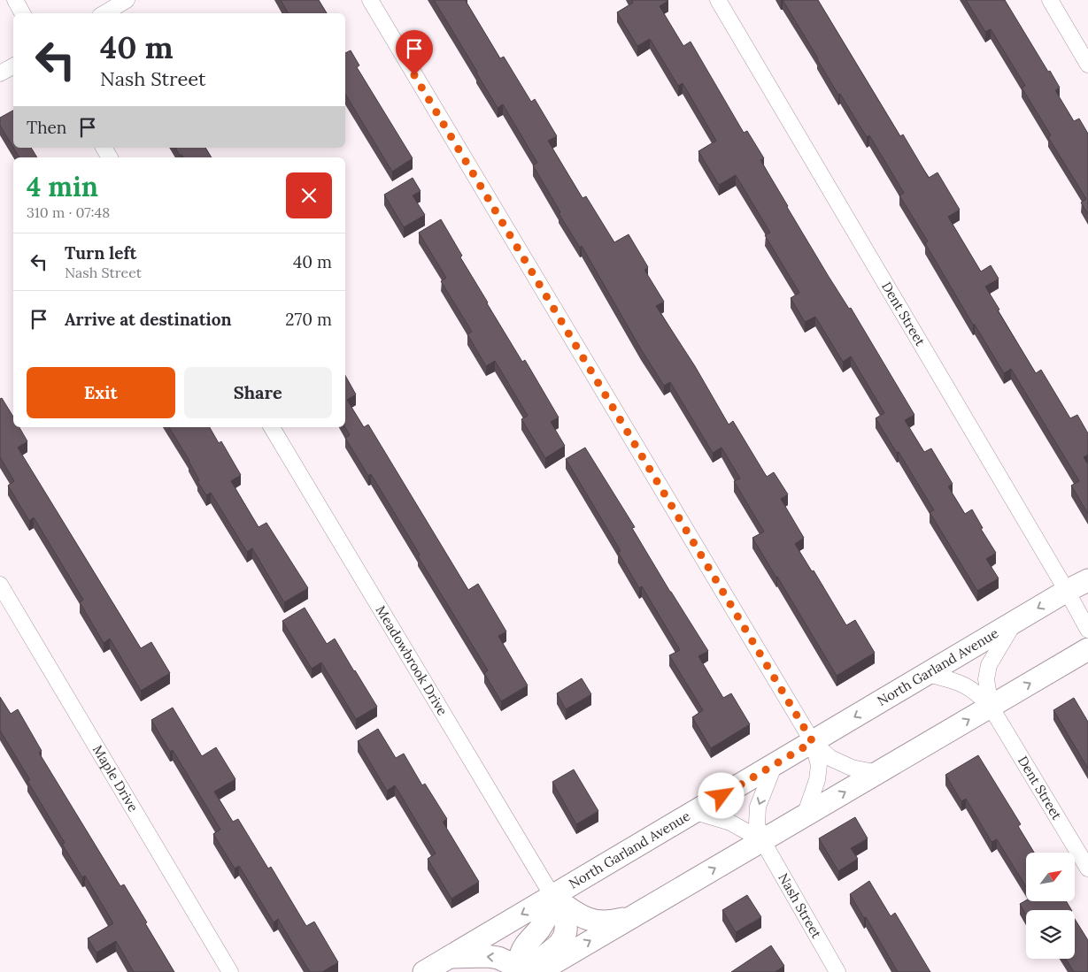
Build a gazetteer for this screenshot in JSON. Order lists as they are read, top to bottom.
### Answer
{
  "streets": {
    "main road": ["North Garland Avenue"],
    "street": [
      "Dent Street",
      "Meadowbrook Drive",
      "Maple Drive",
      "Nash Street"
    ]
  },
  "crossings": [
    ["Dent Street", "North Garland Avenue"],
    ["Meadowbrook Drive", "North Garland Avenue"],
    ["North Garland Avenue", "Nash Street"]
  ],
  "north": "top right",
  "page": {
    "turn": ["40 m", "Nash Street"],
    "then": "Then",
    "heading": ["4 min", "310 m · 07:48"],
    "list": [
      {
        "name": "Turn left",
        "note": "Nash Street",
        "value": "40 m"
      },
      {
        "name": "Arrive at destination",
        "value": "270 m"
      }
    ],
    "buttons": ["Exit", "Share"]
  }
}
